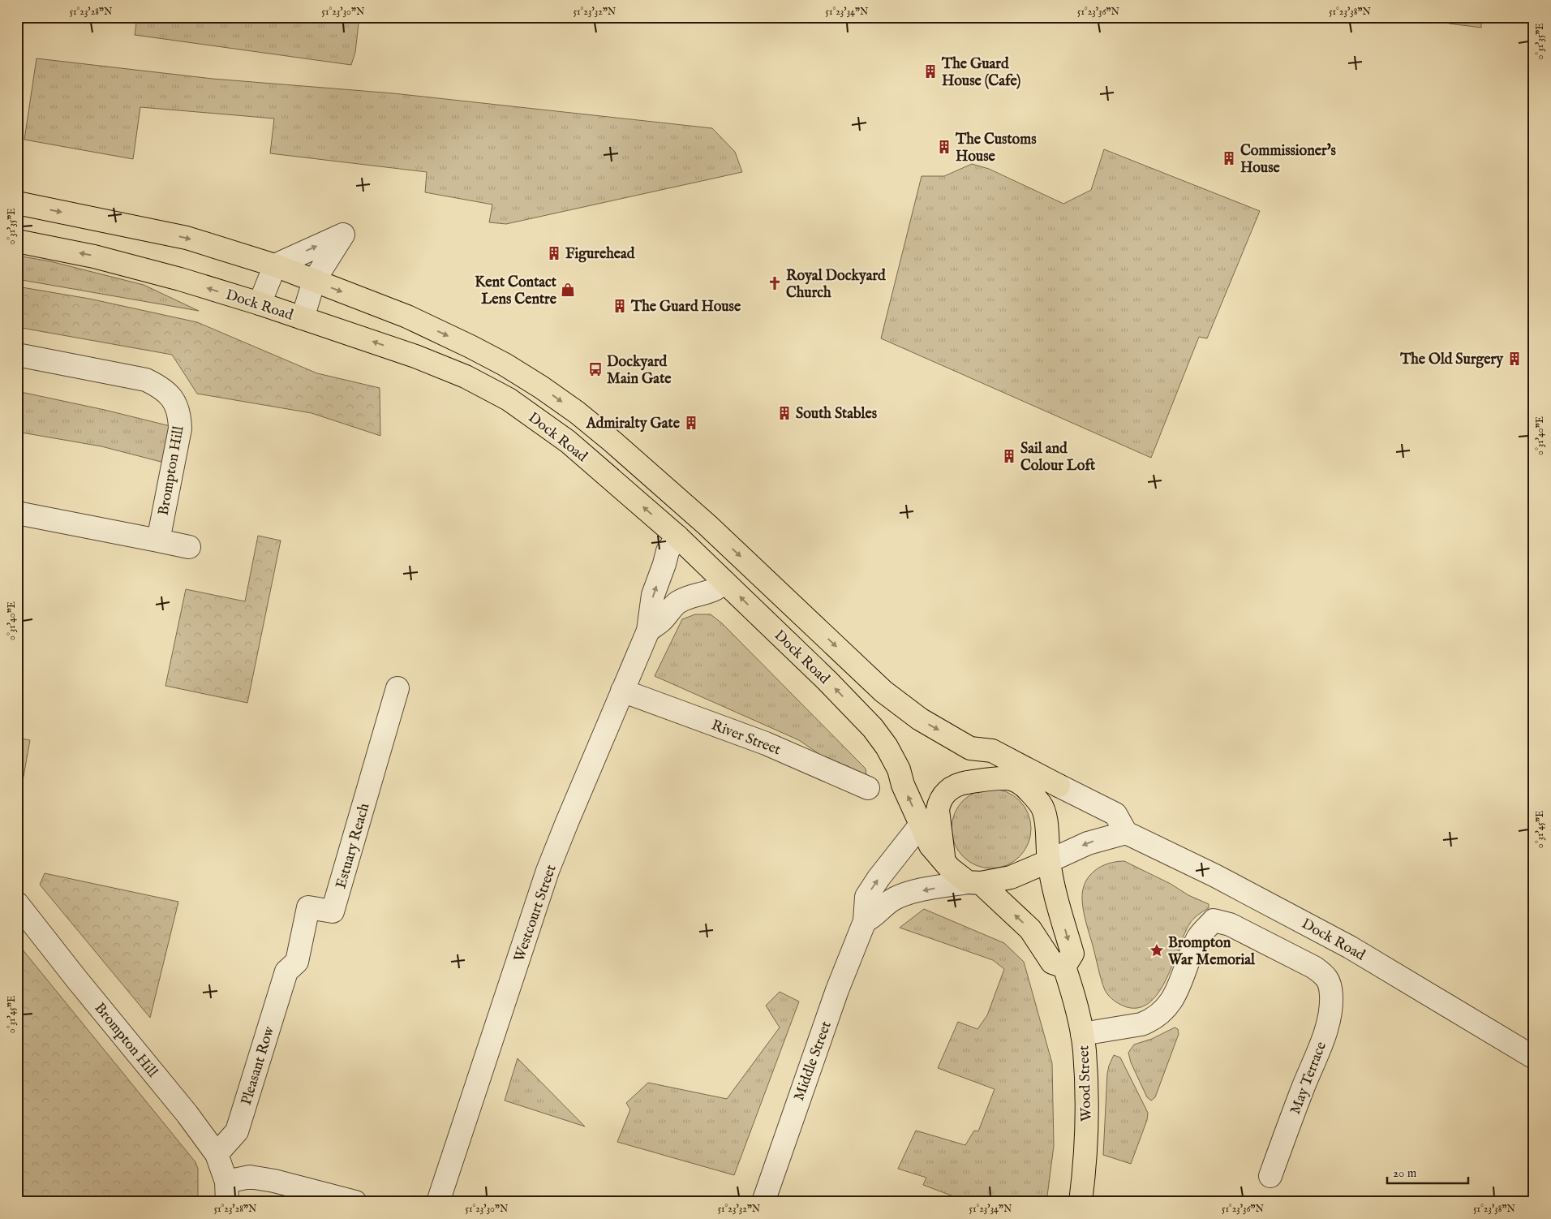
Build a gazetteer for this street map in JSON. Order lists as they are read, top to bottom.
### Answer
{
  "streets": {
    "main road": ["Dock Road", "Wood Street"],
    "street": [
      "Brompton Hill",
      "River Street",
      "Estuary Reach",
      "Westcourt Street",
      "Middle Street",
      "Pleasant Row",
      "May Terrace"
    ]
  },
  "crossings": [
    ["Dock Road", "Westcourt Street"],
    ["Dock Road", "Middle Street"],
    ["Brompton Hill", "Pleasant Row"],
    ["River Street", "Westcourt Street"],
    ["Estuary Reach", "Pleasant Row"],
    ["May Terrace", "Wood Street"]
  ],
  "places": {
    "building": [
      "The Guard House (Cafe)",
      "The Customs House",
      "Commissioner's House",
      "Figurehead",
      "The Guard House",
      "The Old Surgery",
      "South Stables",
      "Admiralty Gate",
      "Sail and Colour Loft"
    ],
    "church": ["Royal Dockyard Church"],
    "shop": ["Kent Contact Lens Centre"],
    "bus stop": ["Dockyard Main Gate"],
    "place": ["Brompton War Memorial"]
  },
  "scale_bar": "20 m",
  "coordinates": [
    "51°23'28\"N",
    "51°23'30\"N",
    "51°23'32\"N",
    "51°23'34\"N",
    "51°23'36\"N",
    "51°23'38\"N",
    "0°31'35\"E",
    "0°31'40\"E",
    "0°31'45\"E"
  ]
}
